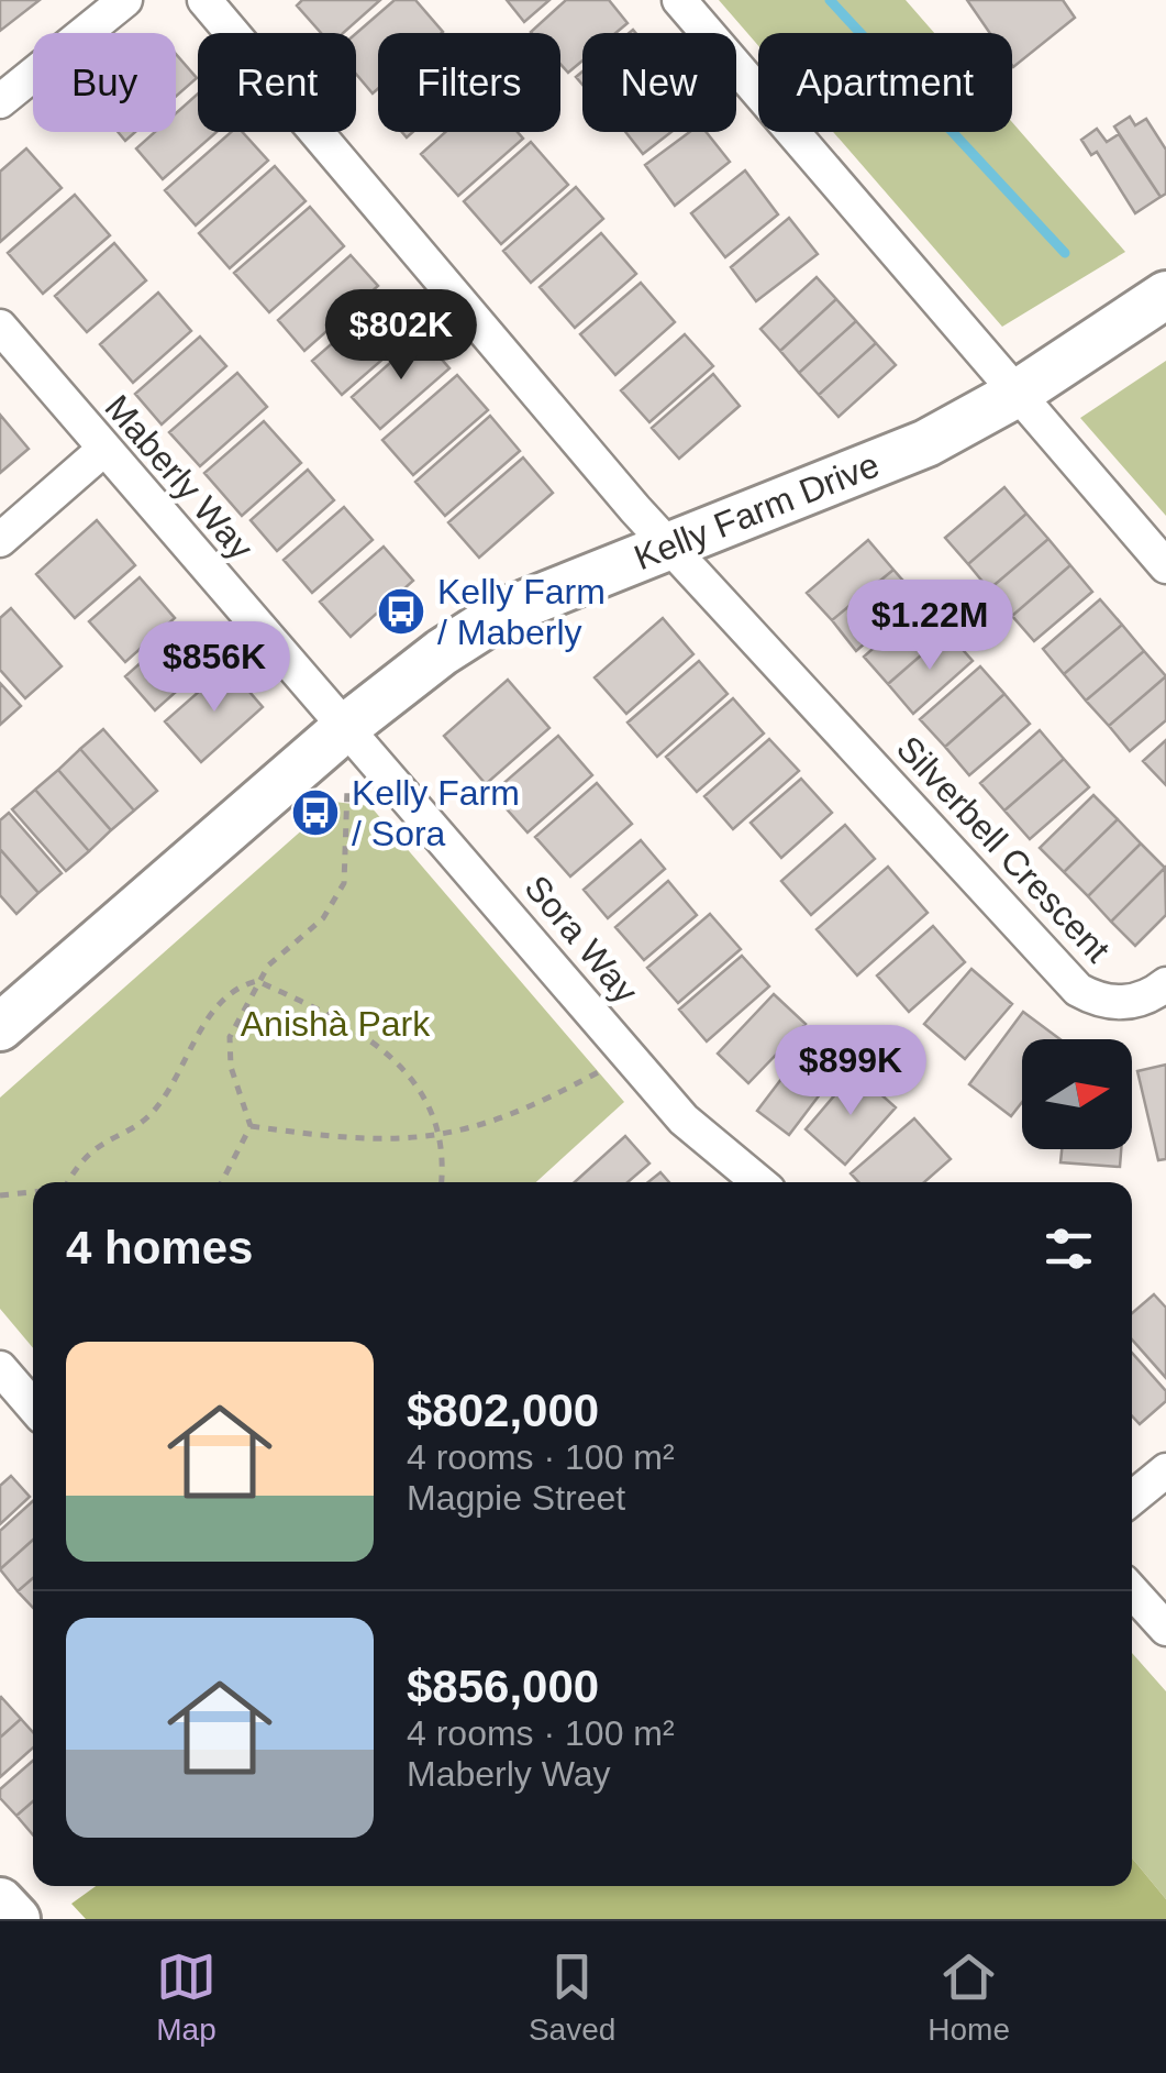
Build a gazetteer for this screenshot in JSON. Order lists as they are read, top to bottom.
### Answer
{
  "streets": {
    "street": [
      "Maberly Way",
      "Kelly Farm Drive",
      "Silverbell Crescent",
      "Sora Way"
    ]
  },
  "crossings": [
    ["Maberly Way", "Kelly Farm Drive"],
    ["Maberly Way", "Sora Way"],
    ["Kelly Farm Drive", "Silverbell Crescent"],
    ["Kelly Farm Drive", "Sora Way"]
  ],
  "parks": ["Anishà Park"],
  "places": {
    "bus stop": ["Kelly Farm / Maberly", "Kelly Farm / Sora"]
  },
  "north": "right",
  "page": {
    "chip": [
      "Buy",
      "Rent",
      "Filters",
      "New",
      "Apartment"
    ],
    "price": [
      "$802K",
      "$1.22M",
      "$856K",
      "$899K"
    ],
    "heading": "4 homes",
    "list": [
      {
        "name": "$802,000",
        "note": "4 rooms · 100 m² · Magpie Street"
      },
      {
        "name": "$856,000",
        "note": "4 rooms · 100 m² · Maberly Way"
      }
    ],
    "tabs": ["Map", "Saved", "Home"]
  }
}
